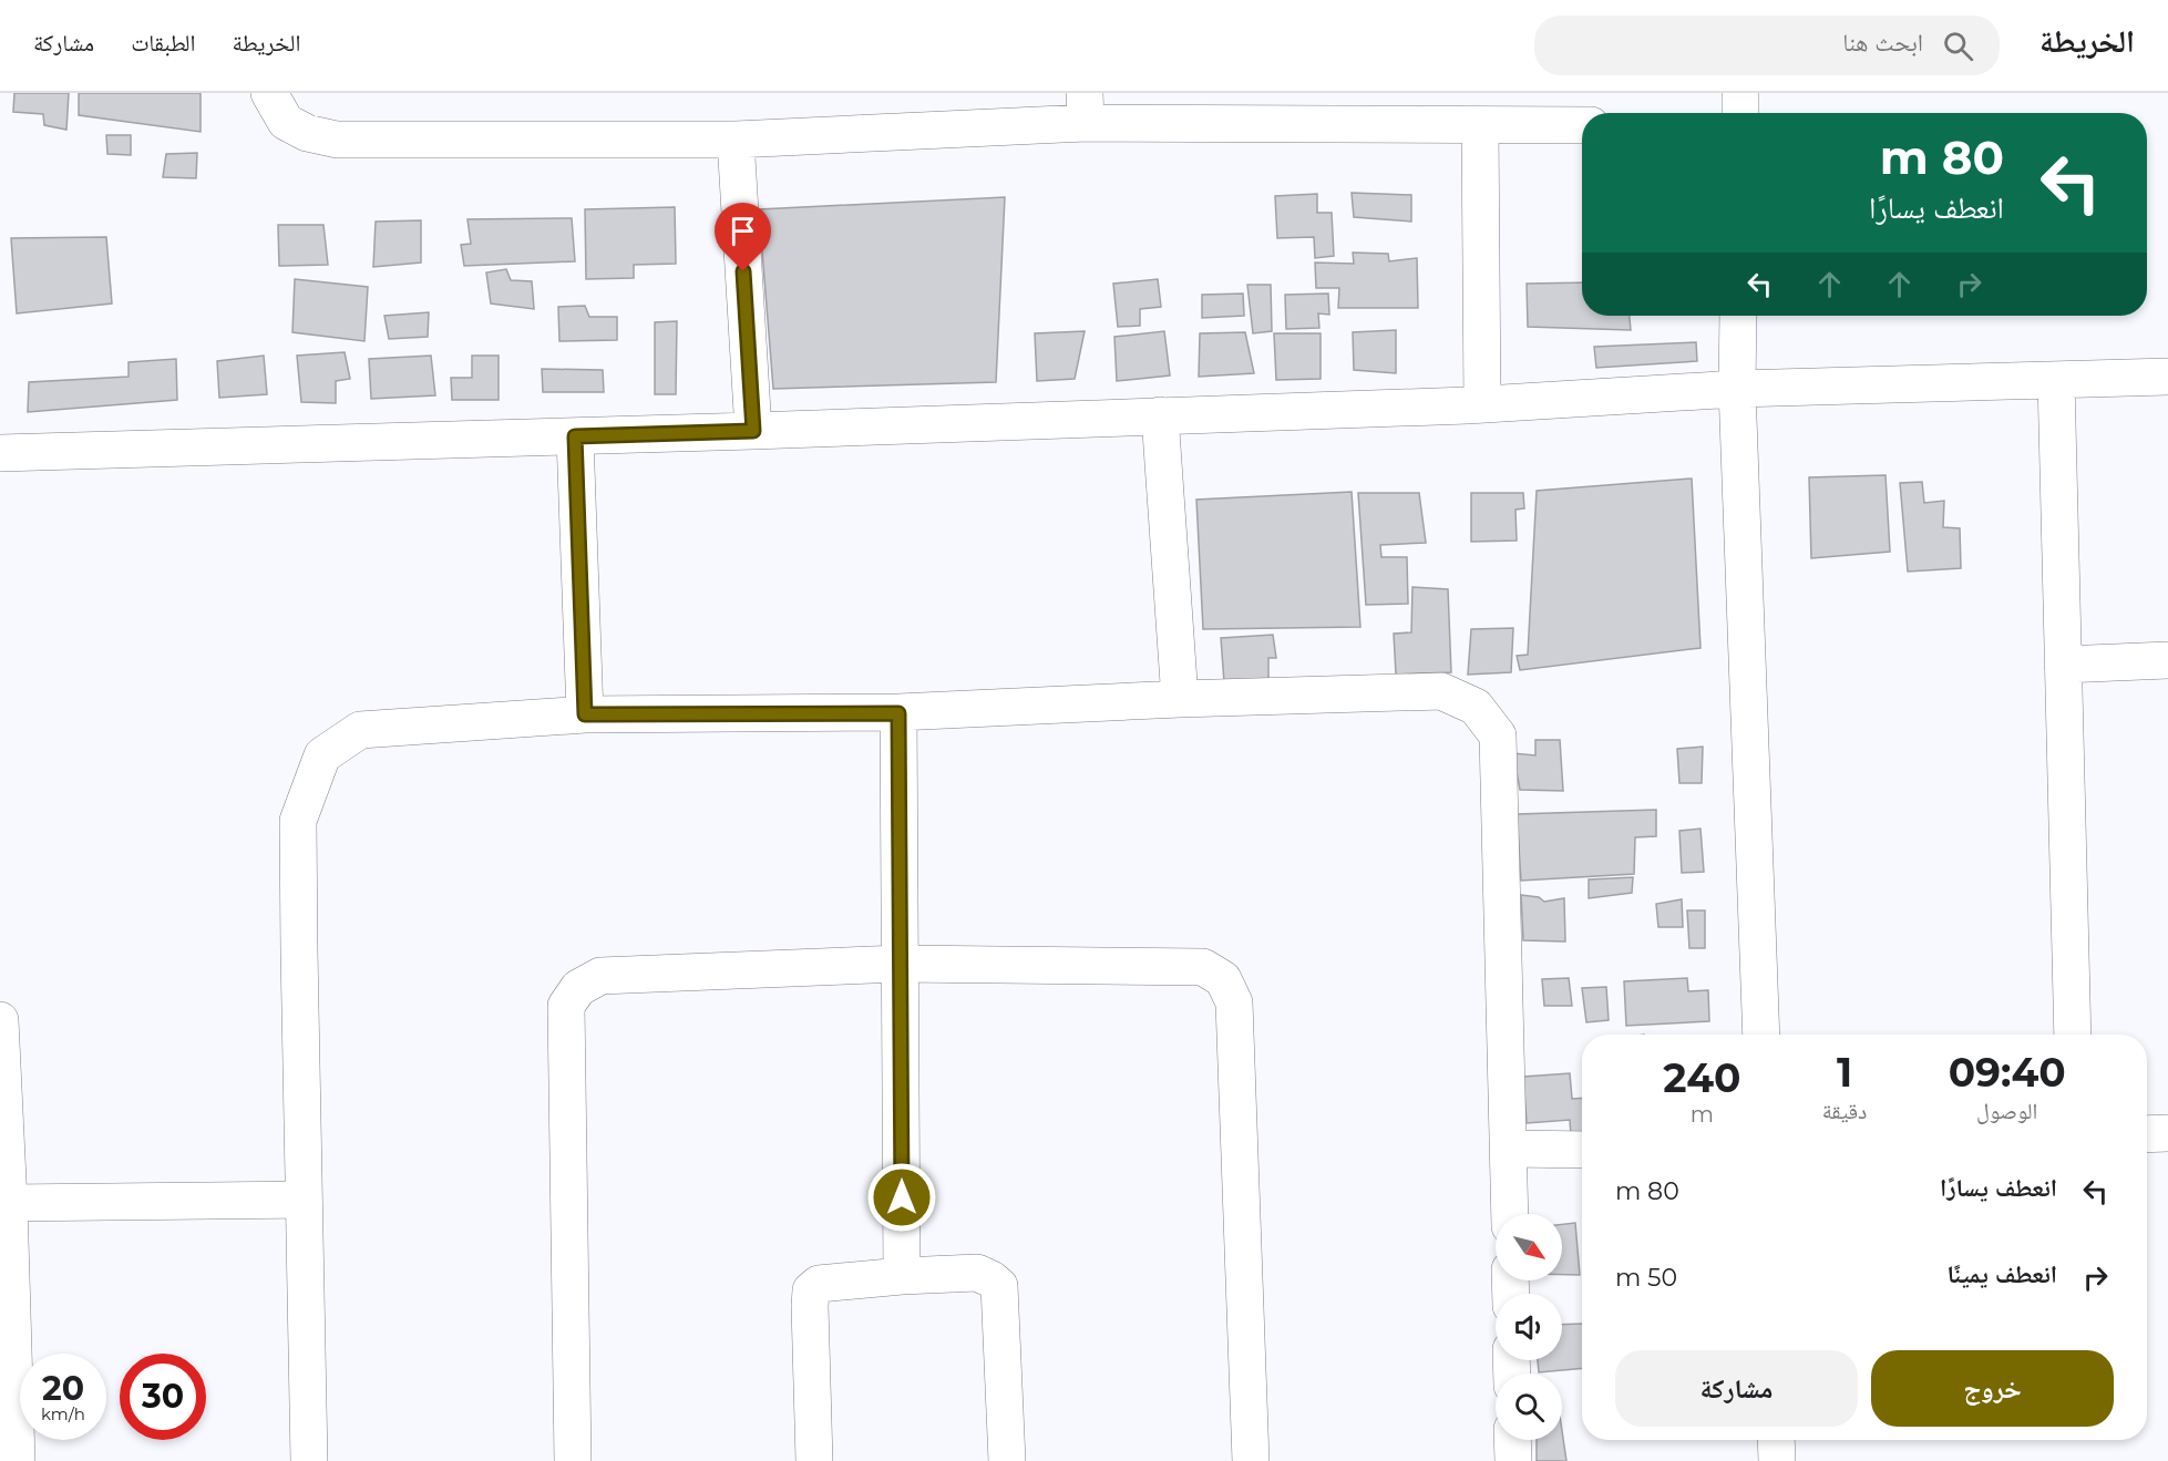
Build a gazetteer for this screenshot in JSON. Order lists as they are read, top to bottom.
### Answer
{
  "north": "bottom right",
  "page": {
    "header": "الخريطة",
    "search": "ابحث هنا",
    "nav": ["الخريطة", "الطبقات", "مشاركة"],
    "turn": ["80 m", "انعطف يسارًا"],
    "eta": [
      "09:40",
      "الوصول",
      "1",
      "دقيقة",
      "240",
      "m"
    ],
    "list": [
      {
        "name": "انعطف يسارًا",
        "value": "80 m"
      },
      {
        "name": "انعطف يمينًا",
        "value": "50 m"
      }
    ],
    "buttons": ["خروج", "مشاركة"],
    "speed": "20 km/h",
    "limit": "30"
  }
}
